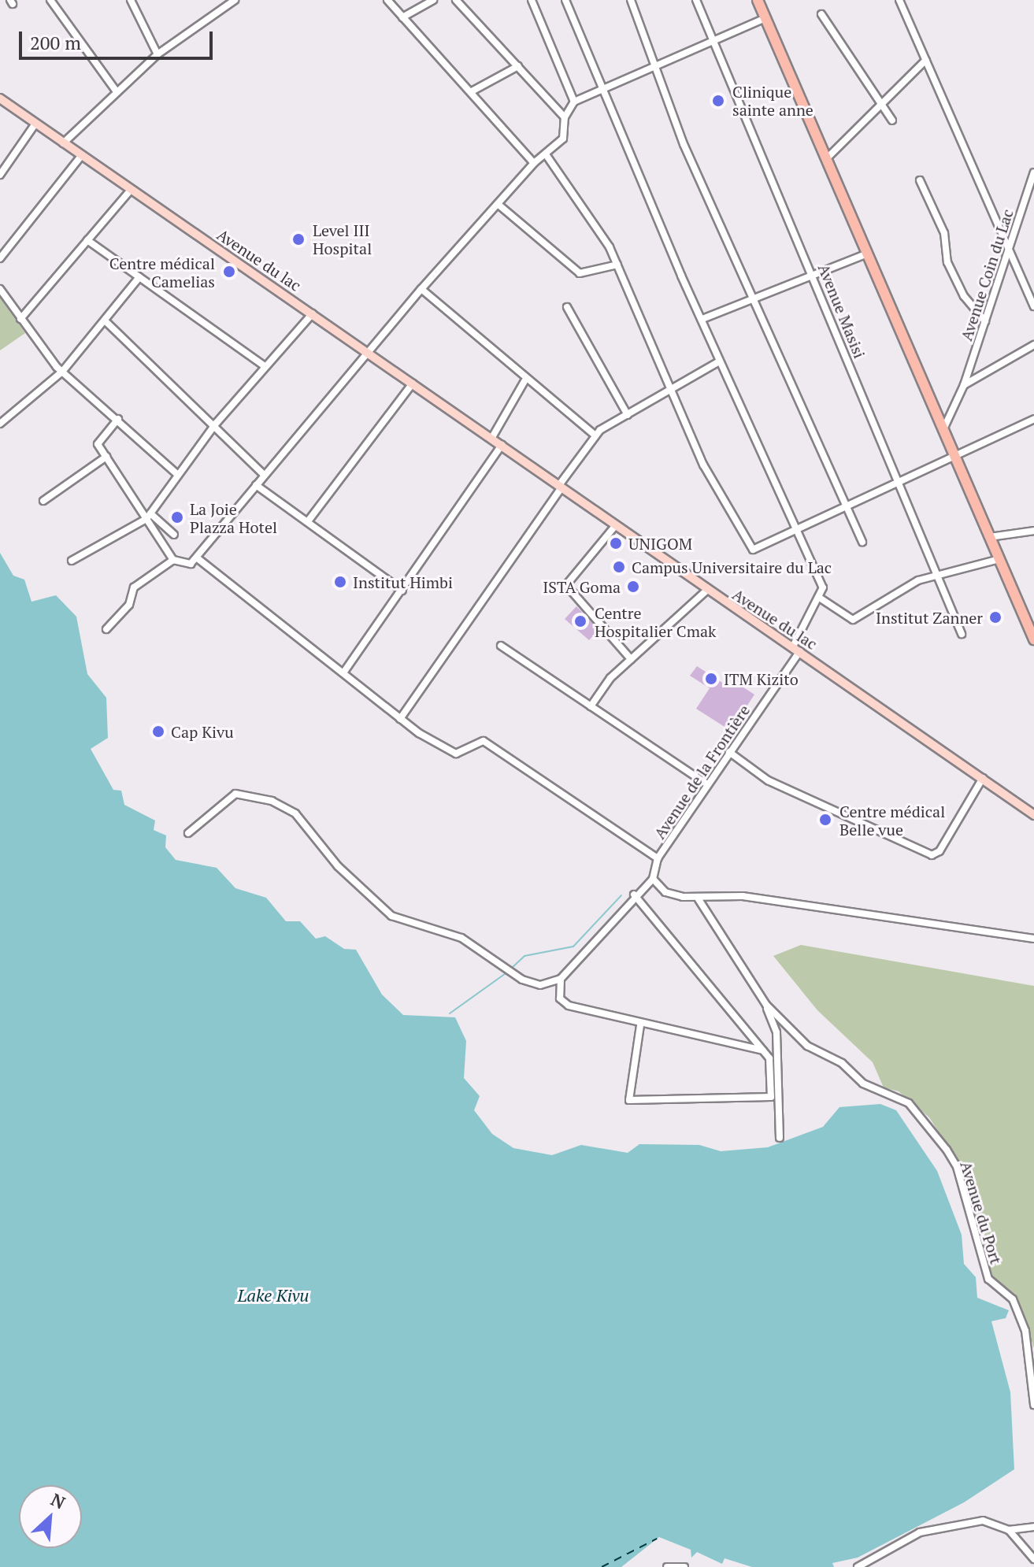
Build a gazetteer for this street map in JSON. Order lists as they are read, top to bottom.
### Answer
{
  "streets": {
    "main road": ["Avenue du lac"],
    "street": [
      "Avenue Coin du Lac",
      "Avenue Masisi",
      "Avenue de la Frontière",
      "Avenue du Port"
    ]
  },
  "crossings": [
    ["Avenue du lac", "Avenue de la Frontière"]
  ],
  "water": ["Lake Kivu"],
  "places": [
    "Clinique sainte anne",
    "Level III Hospital",
    "Centre médical Camelias",
    "La Joie Plazza Hotel",
    "UNIGOM",
    "Campus Universitaire du Lac",
    "Institut Himbi",
    "ISTA Goma",
    "Institut Zanner",
    "Centre Hospitalier Cmak",
    "ITM Kizito",
    "Cap Kivu",
    "Centre médical Belle vue"
  ],
  "scale_bar": "200 m",
  "north": "top right"
}
